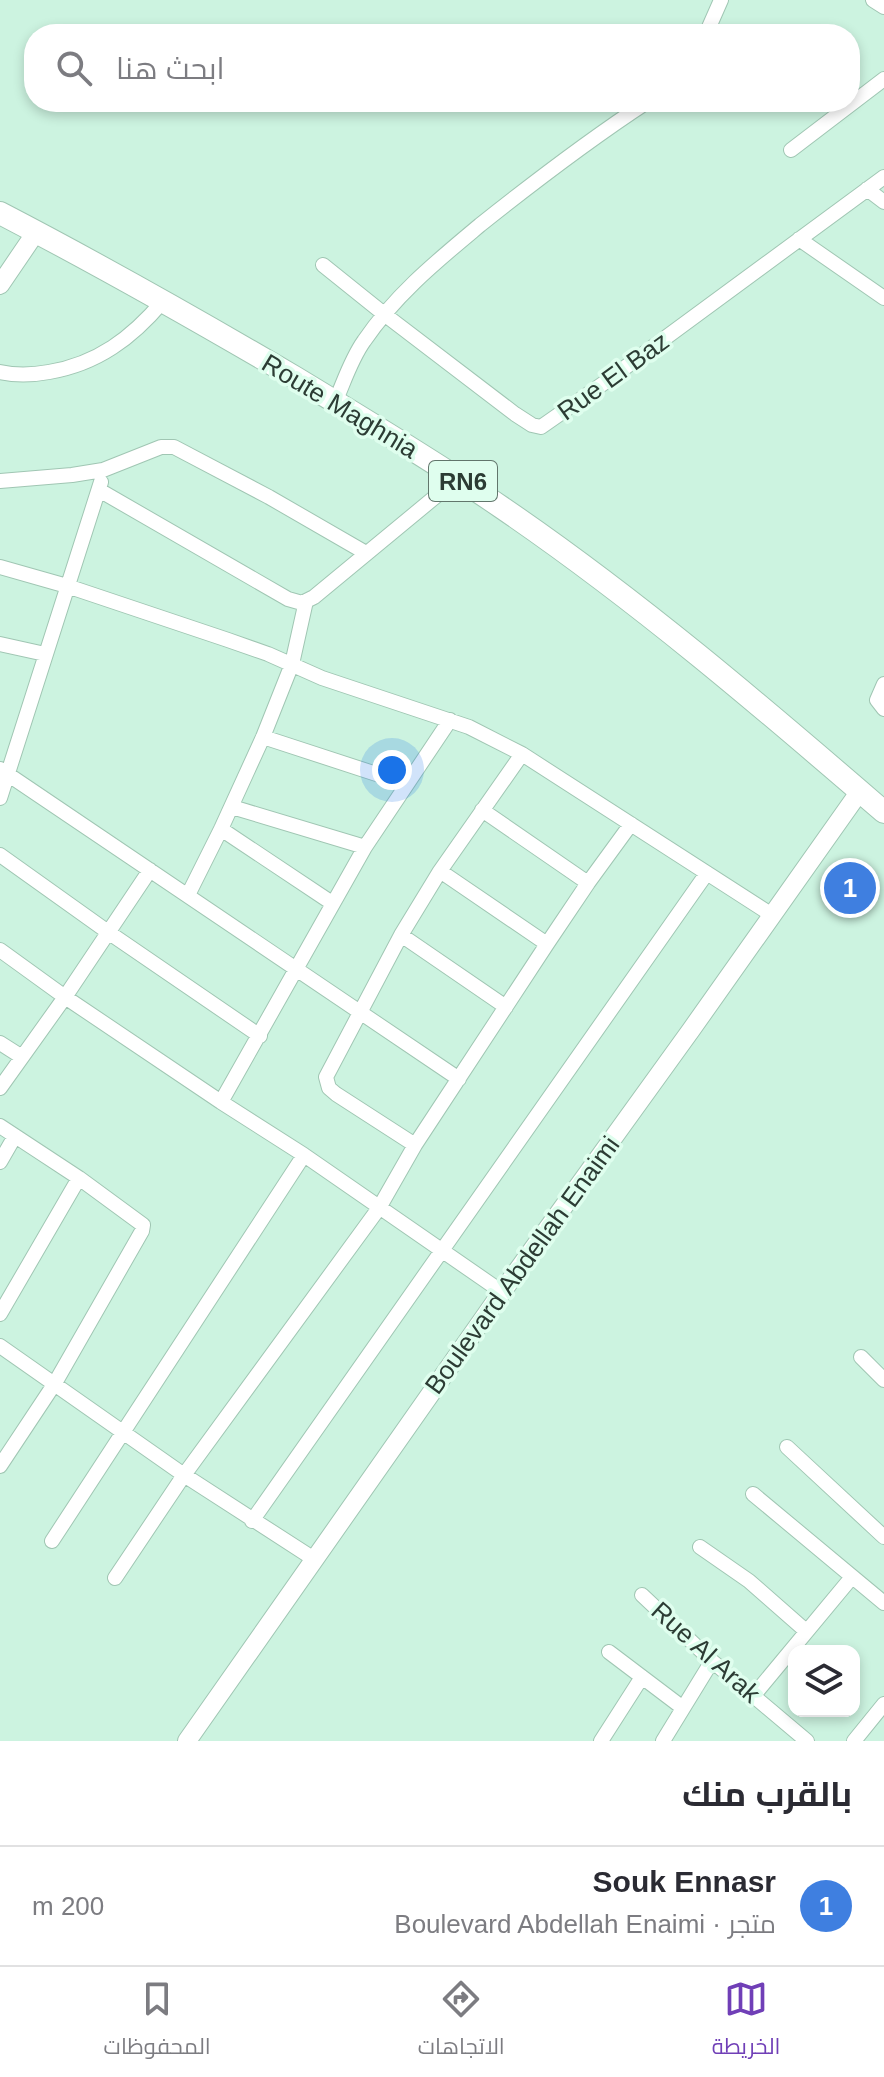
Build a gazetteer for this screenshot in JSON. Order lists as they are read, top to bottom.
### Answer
{
  "streets": {
    "main road": ["Route Maghnia", "RN6"],
    "street": ["Rue El Baz", "Boulevard Abdellah Enaimi", "Rue Al Arak"]
  },
  "crossings": [
    ["Route Maghnia", "Boulevard Abdellah Enaimi"]
  ],
  "page": {
    "search": "ابحث هنا",
    "pins": "1",
    "heading": "بالقرب منك",
    "list": [
      {
        "mark": "1",
        "name": "Souk Ennasr",
        "note": "متجر · Boulevard Abdellah Enaimi",
        "value": "200 m"
      }
    ],
    "nav": ["الخريطة", "الاتجاهات", "المحفوظات"]
  }
}
